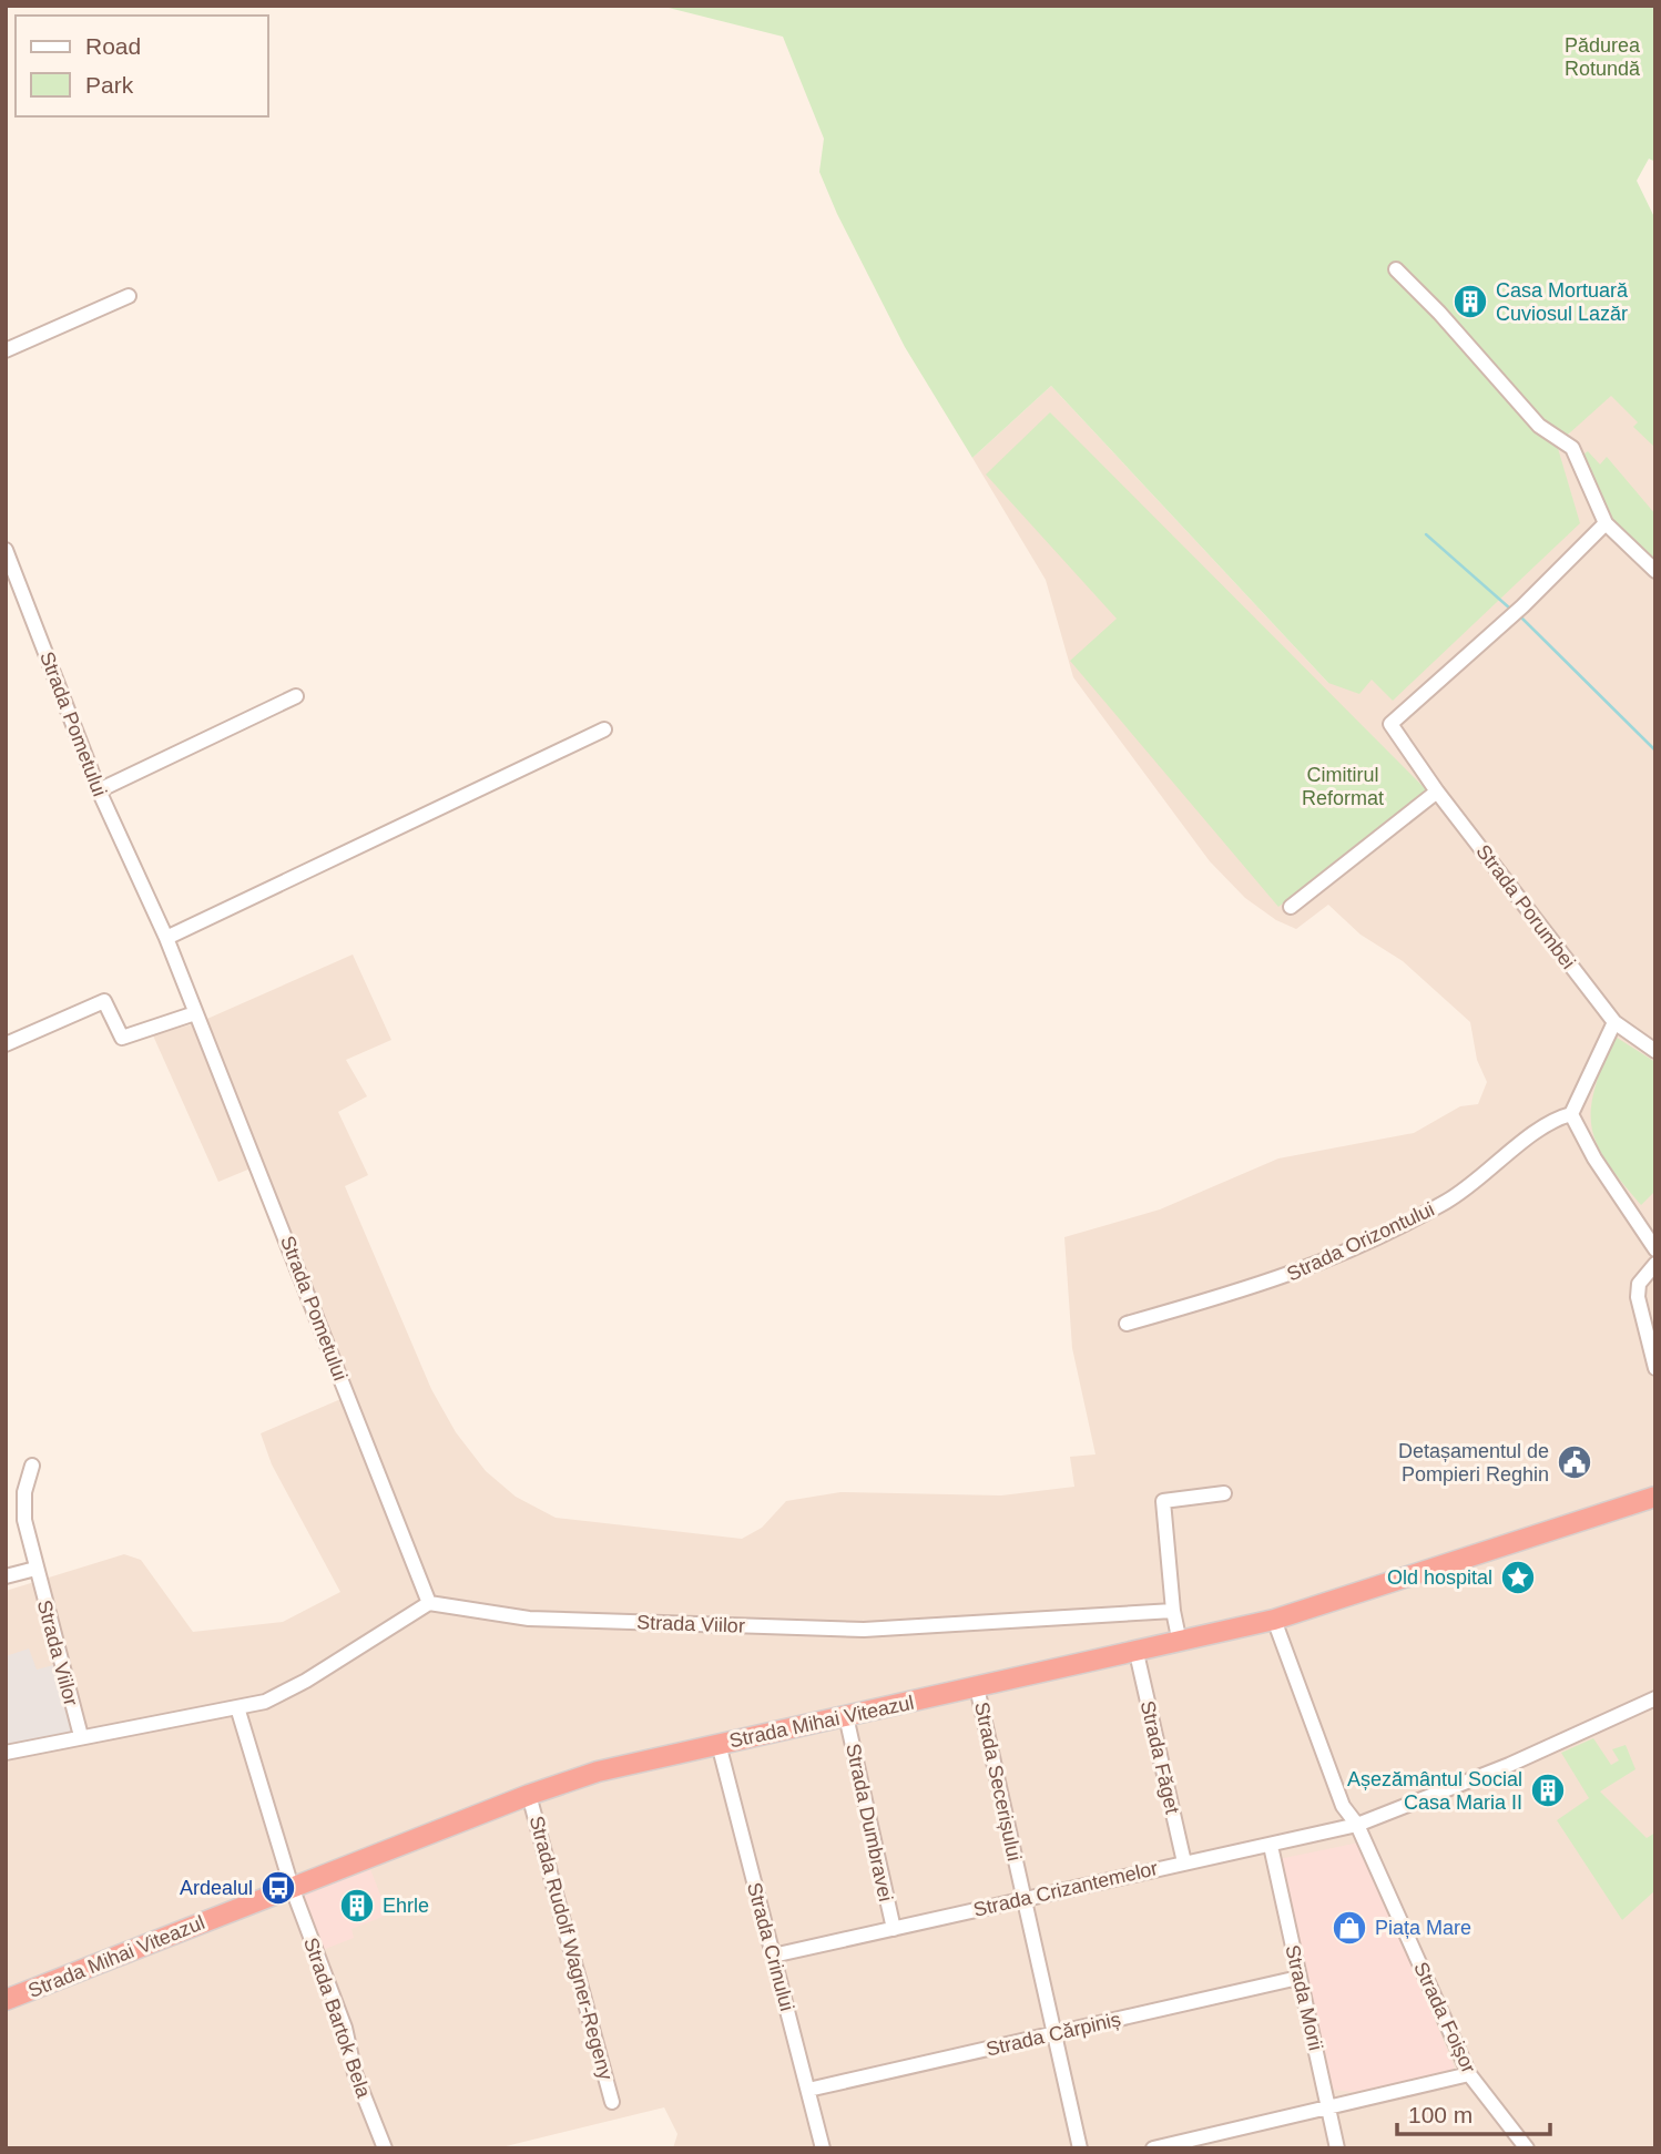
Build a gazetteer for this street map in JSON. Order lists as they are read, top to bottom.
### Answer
{
  "streets": {
    "highway": ["Strada Mihai Viteazul"],
    "street": [
      "Strada Pometului",
      "Strada Porumbei",
      "Strada Orizontului",
      "Strada Viilor",
      "Strada Făget",
      "Strada Secerișului",
      "Strada Dumbravei",
      "Strada Crizantemelor",
      "Strada Crinului",
      "Strada Rudolf Wagner-Regeny",
      "Strada Morii",
      "Strada Bartok Bela",
      "Strada Foișor",
      "Strada Cărpiniș"
    ]
  },
  "crossings": [
    ["Strada Pometului", "Strada Viilor"],
    ["Strada Mihai Viteazul", "Strada Făget"],
    ["Strada Mihai Viteazul", "Strada Secerișului"],
    ["Strada Mihai Viteazul", "Strada Dumbravei"],
    ["Strada Mihai Viteazul", "Strada Crinului"],
    ["Strada Mihai Viteazul", "Strada Rudolf Wagner-Regeny"],
    ["Strada Mihai Viteazul", "Strada Bartok Bela"],
    ["Strada Mihai Viteazul", "Strada Foișor"],
    ["Strada Făget", "Strada Crizantemelor"],
    ["Strada Secerișului", "Strada Crizantemelor"],
    ["Strada Secerișului", "Strada Cărpiniș"],
    ["Strada Dumbravei", "Strada Crizantemelor"],
    ["Strada Crizantemelor", "Strada Crinului"],
    ["Strada Crizantemelor", "Strada Morii"],
    ["Strada Crizantemelor", "Strada Foișor"],
    ["Strada Crinului", "Strada Cărpiniș"],
    ["Strada Morii", "Strada Cărpiniș"]
  ],
  "parks": ["Pădurea Rotundă", "Cimitirul Reformat"],
  "places": {
    "building": ["Casa Mortuară Cuviosul Lazăr", "Așezământul Social Casa Maria II", "Ehrle"],
    "public building": ["Detașamentul de Pompieri Reghin"],
    "place": ["Old hospital"],
    "bus stop": ["Ardealul"],
    "shop": ["Piața Mare"]
  },
  "legend": ["Road", "Park"],
  "scale_bar": "100 m"
}
